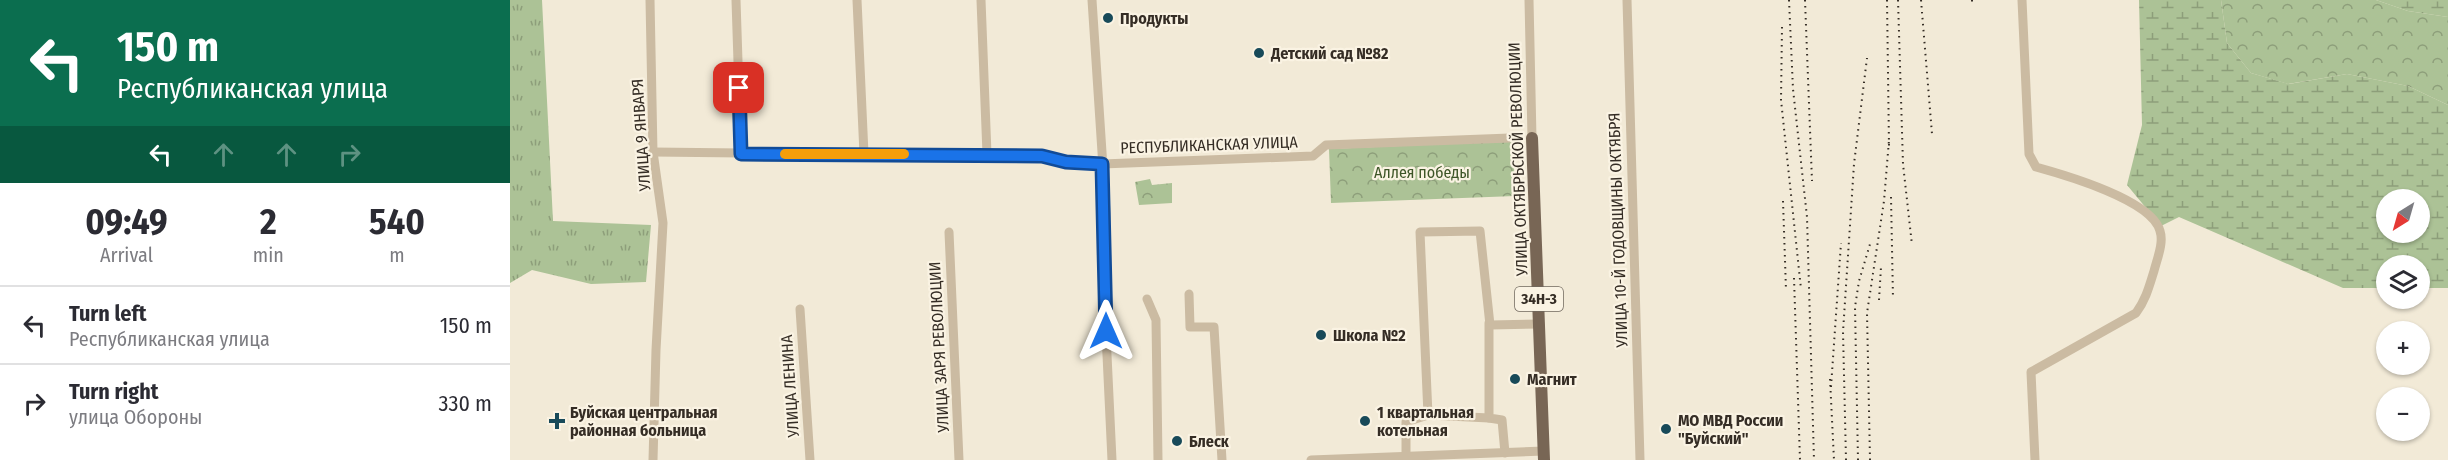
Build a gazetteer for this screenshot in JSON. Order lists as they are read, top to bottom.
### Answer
{
  "streets": {
    "main road": ["УЛИЦА ОКТЯБРЬСКОЙ РЕВОЛЮЦИИ", "34Н-3"],
    "street": [
      "УЛИЦА 9 ЯНВАРЯ",
      "РЕСПУБЛИКАНСКАЯ УЛИЦА",
      "УЛИЦА 10-Й ГОДОВЩИНЫ ОКТЯБРЯ",
      "УЛИЦА ЗАРЯ РЕВОЛЮЦИИ",
      "УЛИЦА ЛЕНИНА"
    ]
  },
  "crossings": [
    ["УЛИЦА 9 ЯНВАРЯ", "РЕСПУБЛИКАНСКАЯ УЛИЦА"]
  ],
  "parks": ["Аллея победы"],
  "places": {
    "other": [
      "Продукты",
      "Детский сад №82",
      "Школа №2",
      "Магнит",
      "1 квартальная котельная",
      "МО МВД России \"Буйский\"",
      "Блеск"
    ],
    "health": ["Буйская центральная районная больница"]
  },
  "north": "bottom left",
  "page": {
    "turn": ["150 m", "Республиканская улица"],
    "eta": [
      "09:49",
      "Arrival",
      "2",
      "min",
      "540",
      "m"
    ],
    "map_buttons": ["+", "−"],
    "list": [
      {
        "name": "Turn left",
        "note": "Республиканская улица",
        "value": "150 m"
      },
      {
        "name": "Turn right",
        "note": "улица Обороны",
        "value": "330 m"
      }
    ]
  }
}
